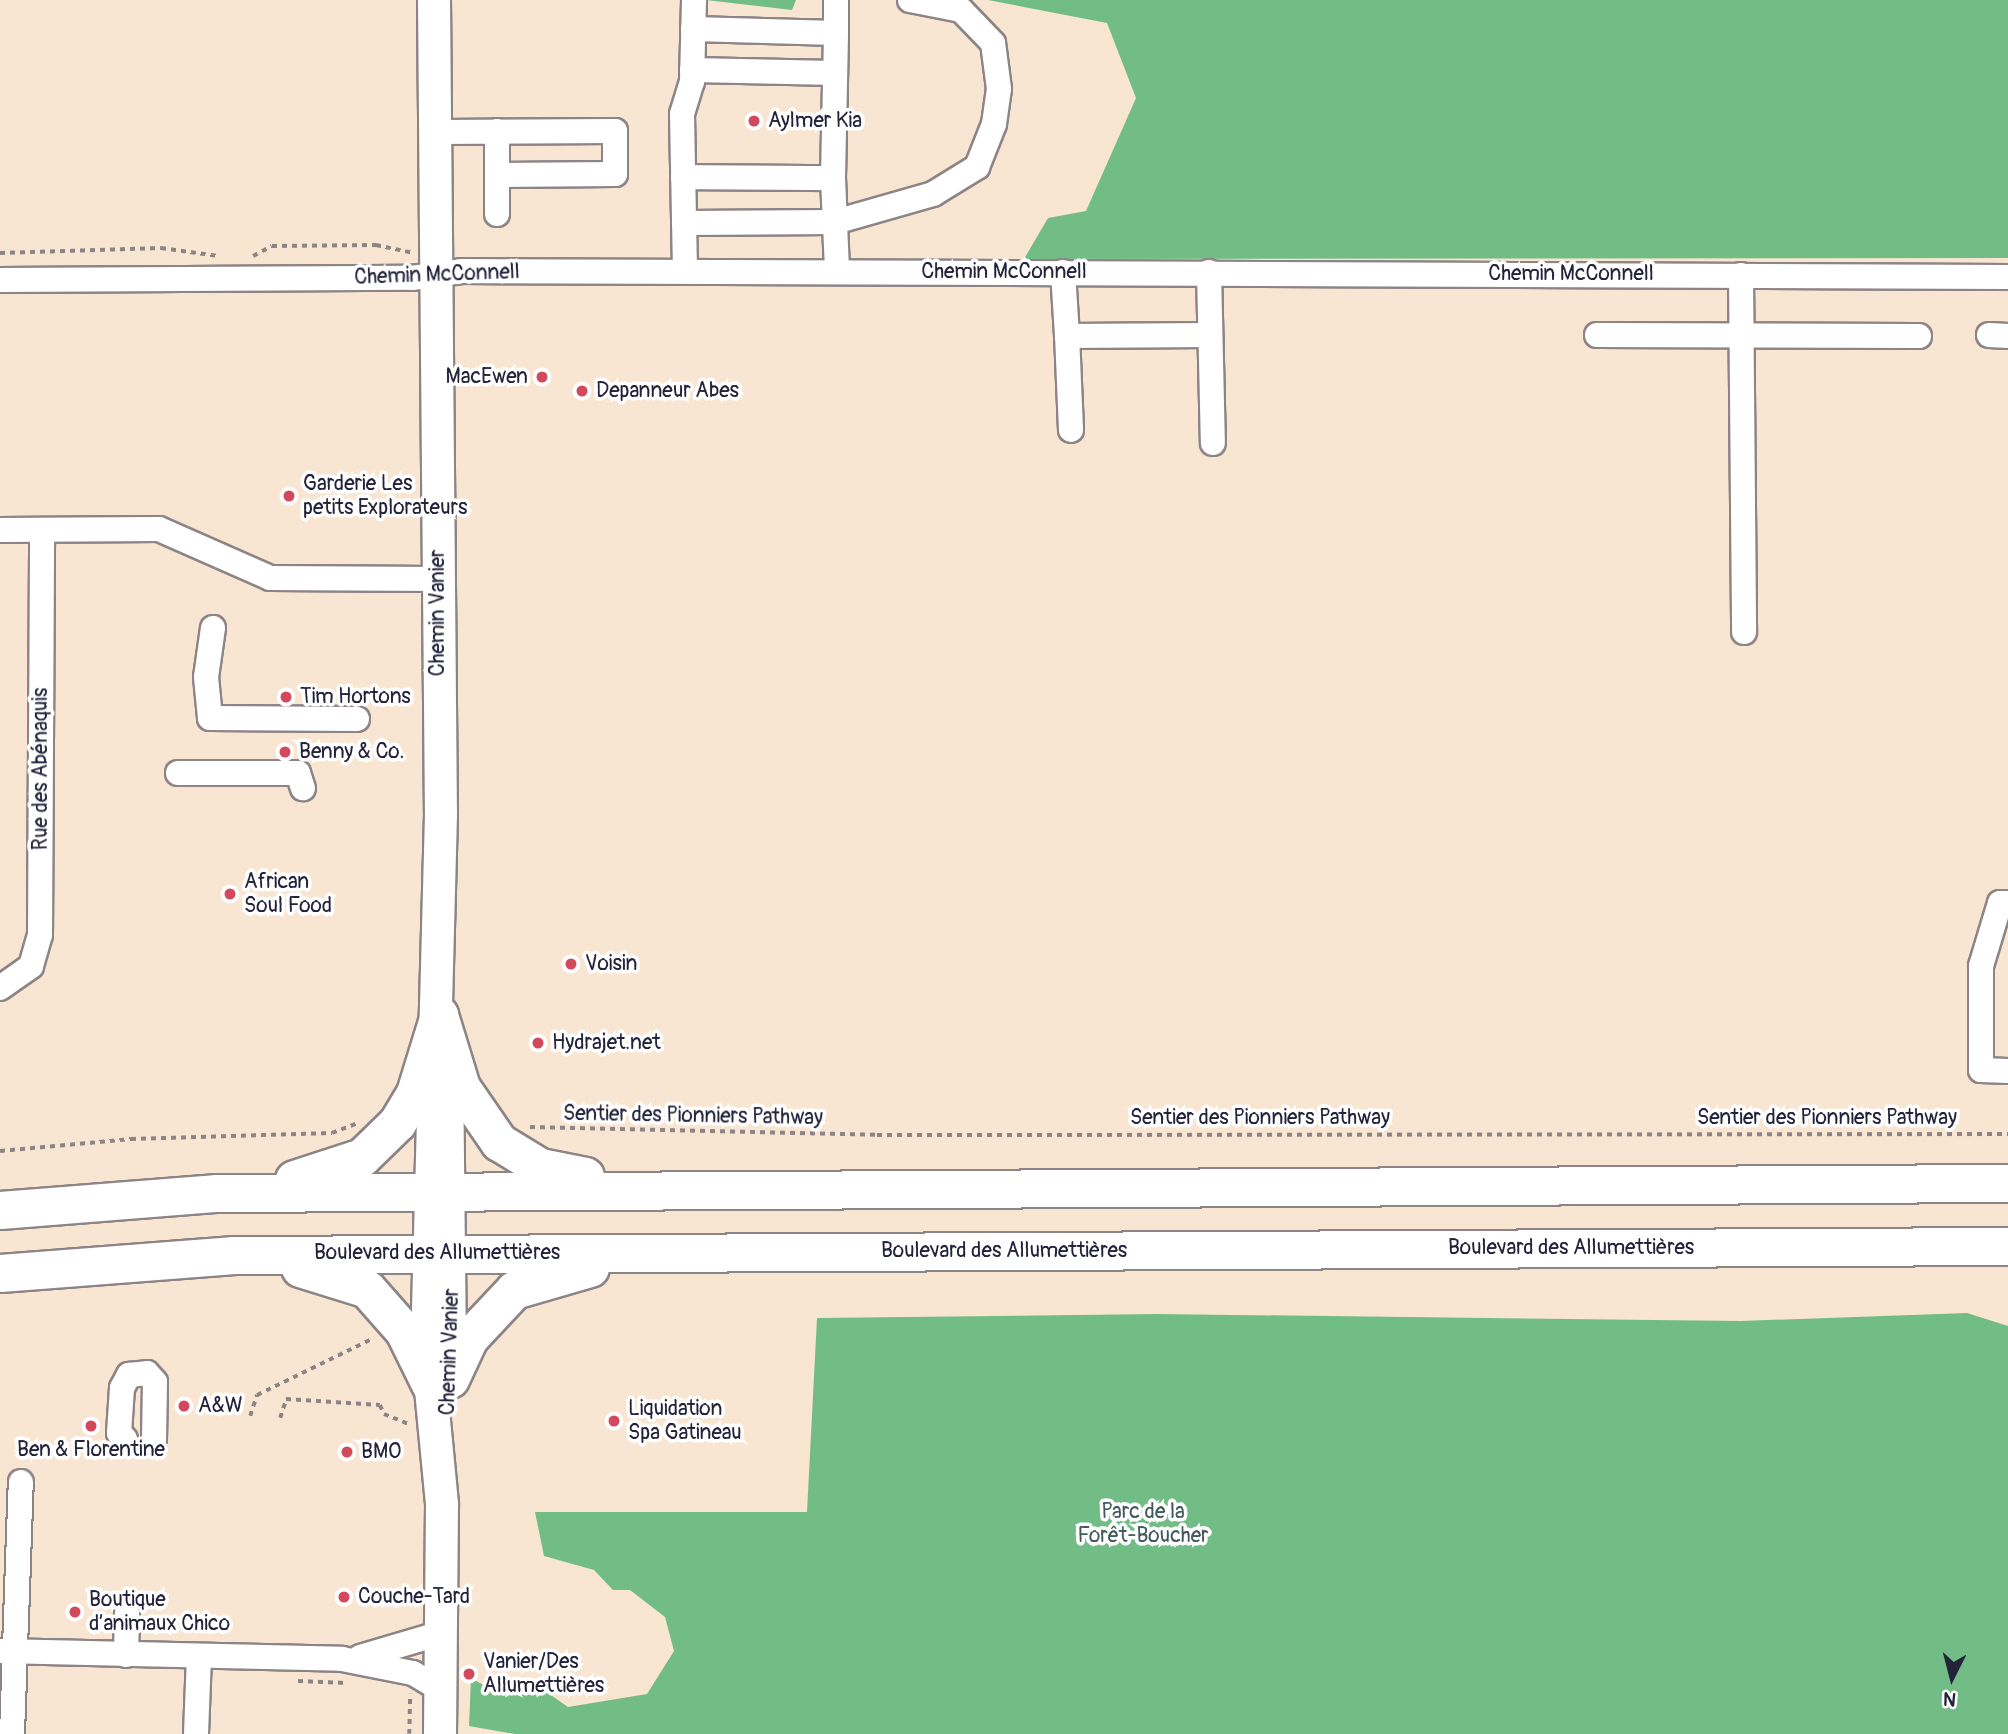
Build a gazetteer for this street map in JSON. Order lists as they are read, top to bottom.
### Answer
{
  "streets": {
    "highway": ["Boulevard des Allumettières"],
    "main road": ["Chemin Vanier"],
    "street": ["Chemin McConnell", "Rue des Abénaquis"],
    "path": ["Sentier des Pionniers Pathway"]
  },
  "crossings": [
    ["Chemin McConnell", "Chemin Vanier"],
    ["Chemin Vanier", "Boulevard des Allumettières"]
  ],
  "parks": ["Parc de la Forêt-Boucher"],
  "places": [
    "Aylmer Kia",
    "MacEwen",
    "Depanneur Abes",
    "Garderie Les petits Explorateurs",
    "Tim Hortons",
    "Benny & Co.",
    "African Soul Food",
    "Voisin",
    "Hydrajet.net",
    "A&W",
    "Liquidation Spa Gatineau",
    "Ben & Florentine",
    "BMO",
    "Couche-Tard",
    "Boutique d’animaux Chico",
    "Vanier/Des Allumettières"
  ],
  "north": "bottom"
}
